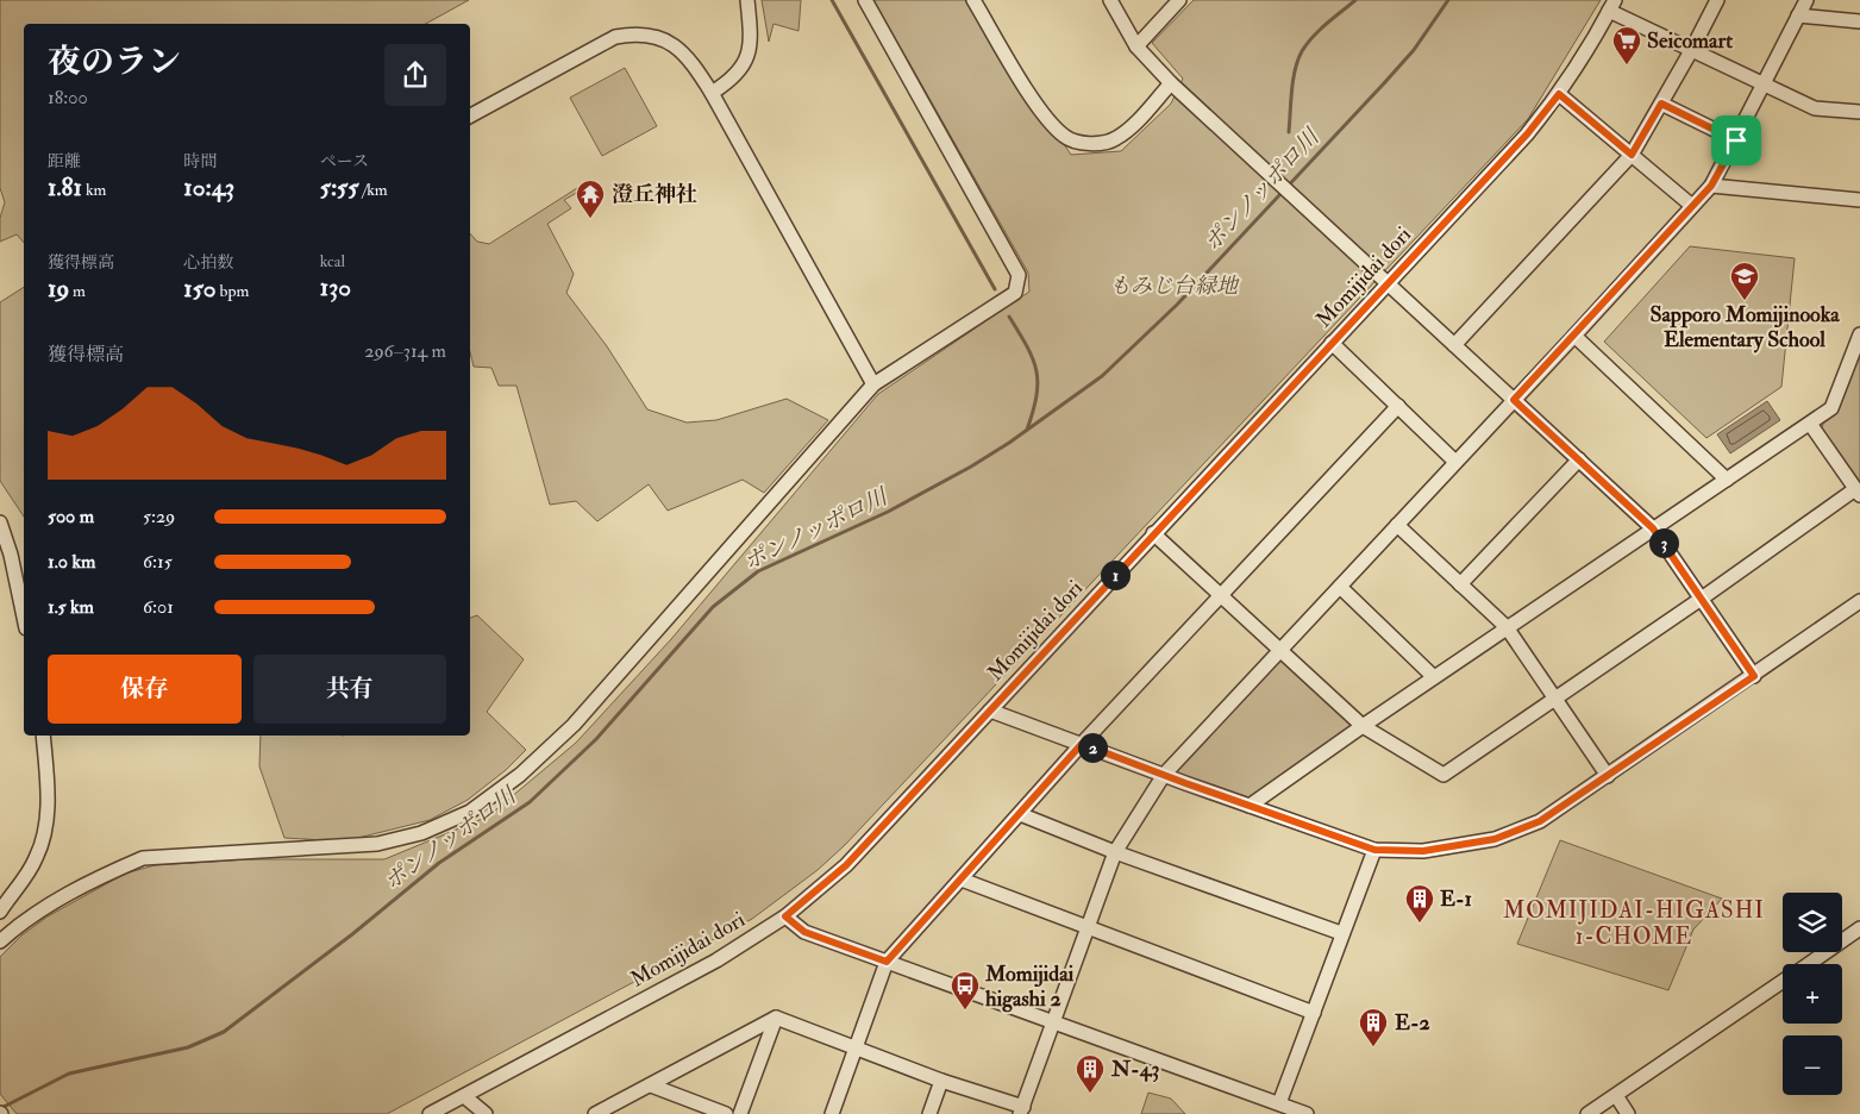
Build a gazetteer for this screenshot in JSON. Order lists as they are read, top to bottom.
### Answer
{
  "streets": {
    "street": ["Momijidai dori"]
  },
  "districts": ["MOMIJIDAI-HIGASHI 1-CHOME"],
  "water": ["ポンノッポロ川"],
  "parks": ["もみじ台緑地"],
  "places": {
    "supermarket": ["Seicomart"],
    "temple": ["澄丘神社"],
    "school or university": ["Sapporo Momijinooka Elementary School"],
    "building": ["E-1", "E-2", "N-43"],
    "bus stop": ["Momijidai higashi 2"]
  },
  "page": {
    "heading": ["夜のラン", "18:00"],
    "stats": [
      ["距離", "1.81 km"],
      ["時間", "10:43"],
      ["ペース", "5:55 /km"],
      ["獲得標高", "19 m"],
      ["心拍数", "150 bpm"],
      ["kcal", "130"]
    ],
    "chart": ["獲得標高", "296–314 m"],
    "list": [
      {
        "name": "500 m",
        "note": "5:29"
      },
      {
        "name": "1.0 km",
        "note": "6:15"
      },
      {
        "name": "1.5 km",
        "note": "6:01"
      }
    ],
    "pins": ["3", "1", "2"],
    "buttons": ["保存", "共有"],
    "map_buttons": ["+", "−"]
  }
}
